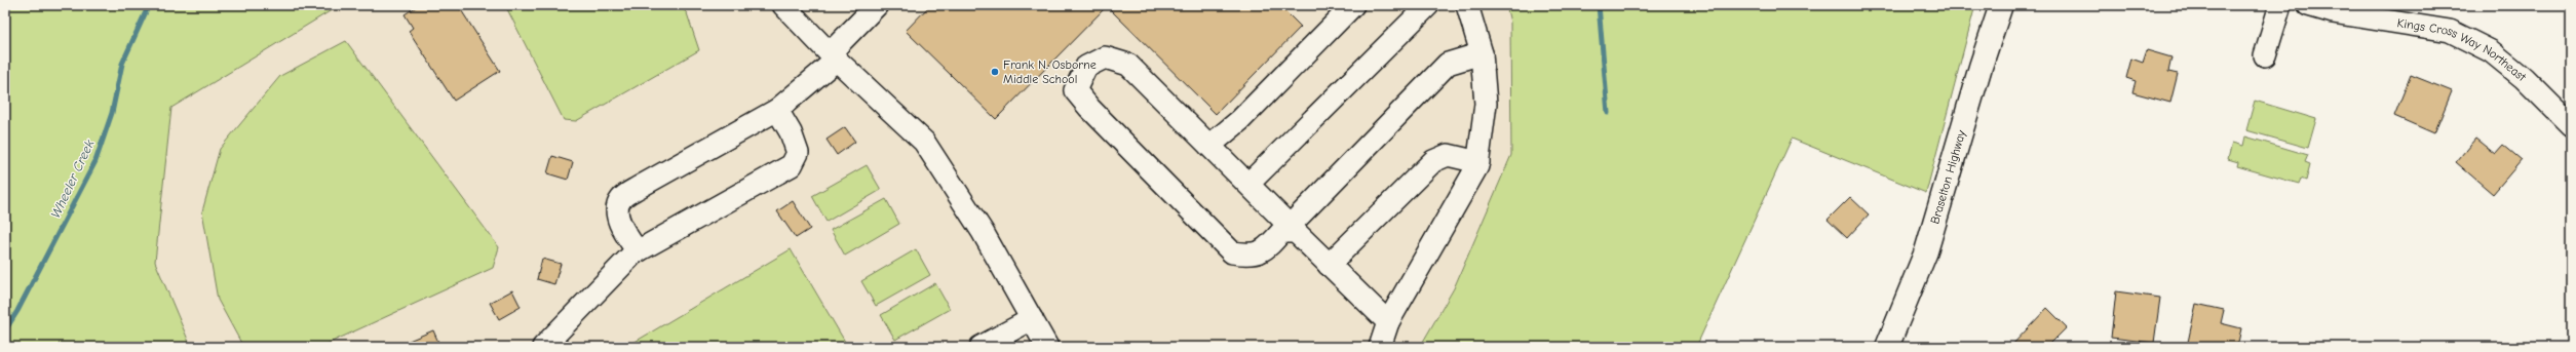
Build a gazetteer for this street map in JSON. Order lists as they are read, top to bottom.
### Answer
{
  "streets": {
    "main road": ["Braselton Highway"],
    "street": ["Kings Cross Way Northeast"]
  },
  "water": ["Wheeler Creek"],
  "places": ["Frank N. Osborne Middle School"]
}
